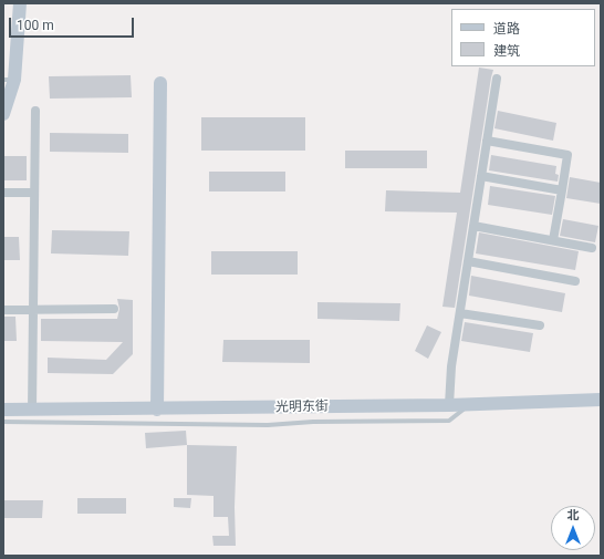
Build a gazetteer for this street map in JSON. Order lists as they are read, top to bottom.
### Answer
{
  "streets": {
    "main road": ["光明东街"]
  },
  "legend": ["道路", "建筑"],
  "scale_bar": "100 m",
  "north": "top"
}
